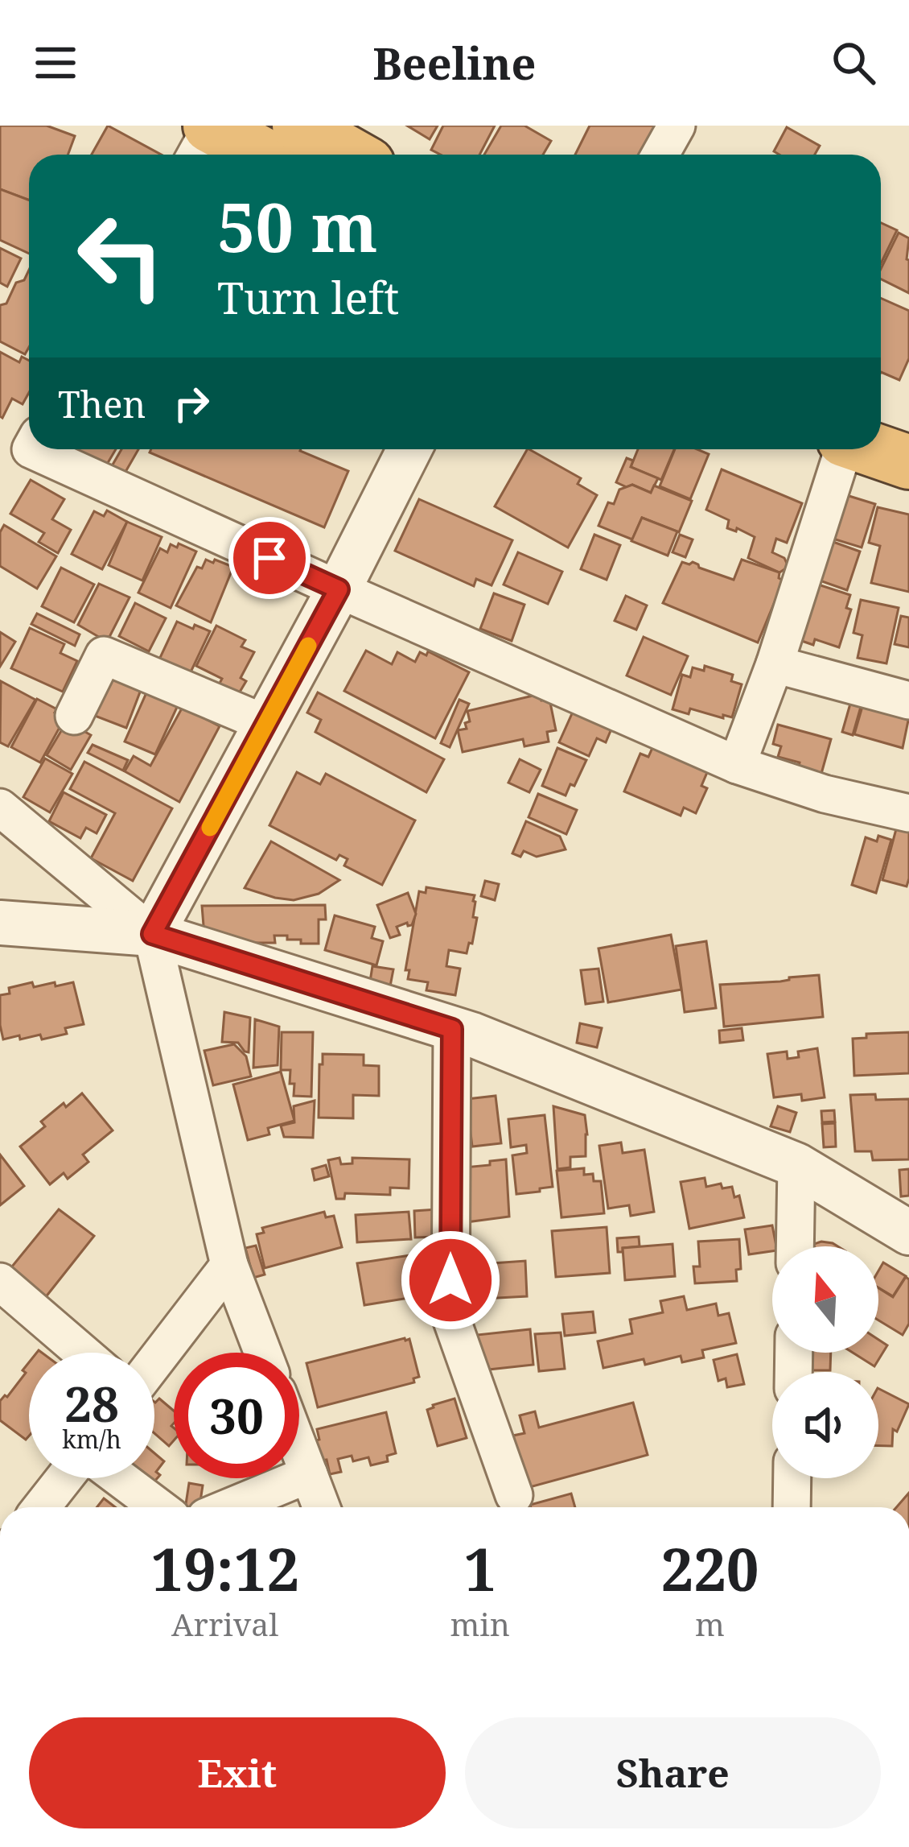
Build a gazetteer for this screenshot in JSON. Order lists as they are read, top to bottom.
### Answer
{
  "north": "top",
  "page": {
    "header": "Beeline",
    "turn": ["50 m", "Turn left"],
    "then": "Then",
    "speed": "28 km/h",
    "limit": "30",
    "eta": [
      "19:12",
      "Arrival",
      "1",
      "min",
      "220",
      "m"
    ],
    "buttons": ["Exit", "Share"]
  }
}
